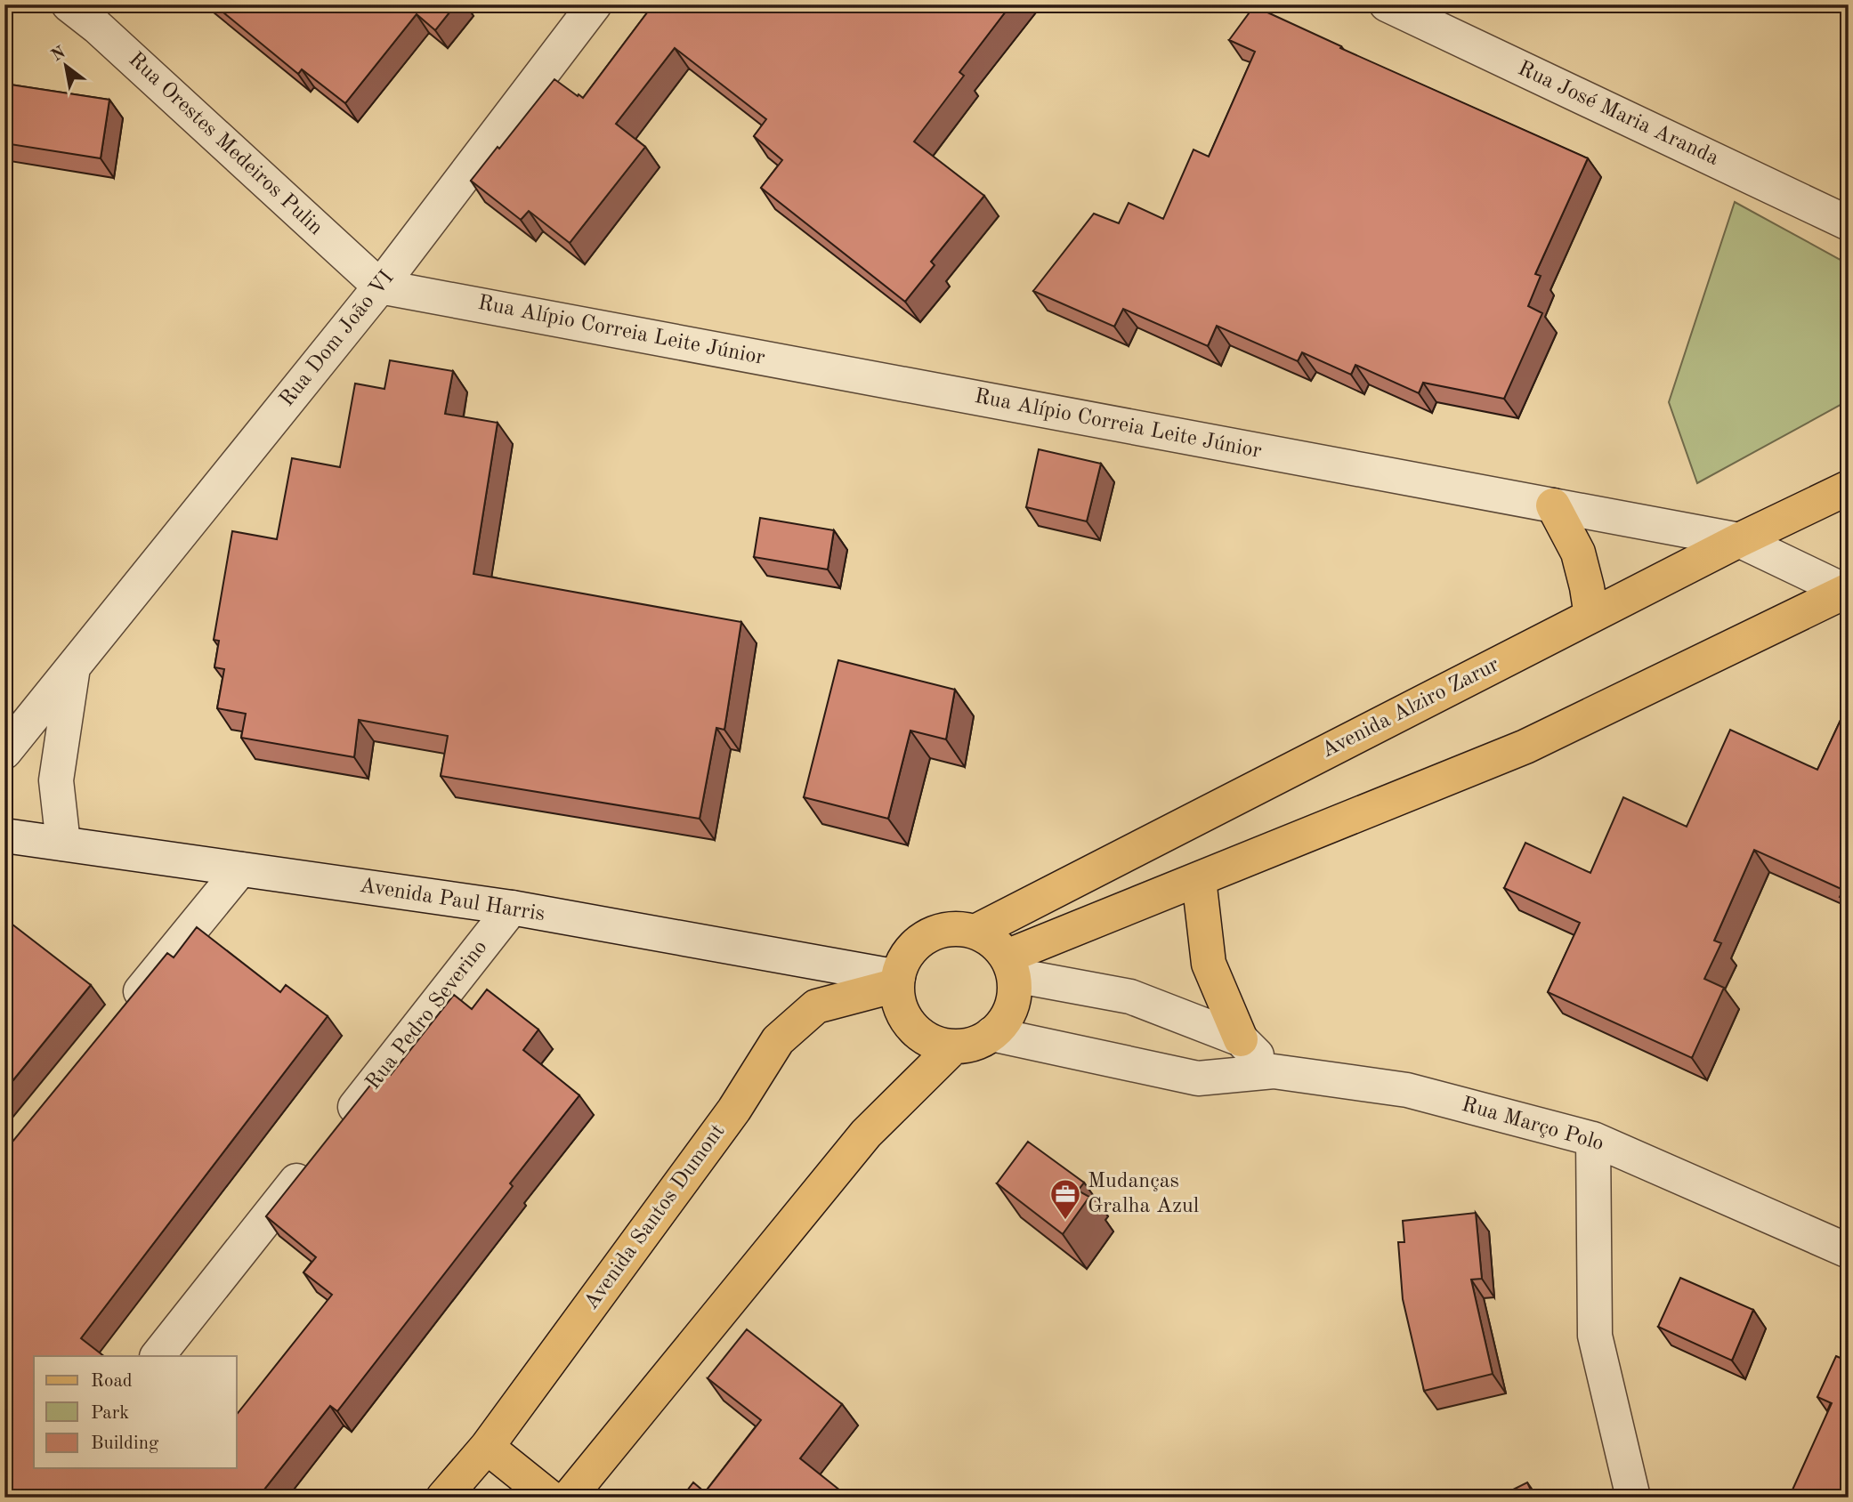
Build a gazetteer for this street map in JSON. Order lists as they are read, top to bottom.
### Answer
{
  "streets": {
    "main road": ["Avenida Alziro Zarur", "Avenida Santos Dumont"],
    "street": [
      "Rua José Maria Aranda",
      "Rua Orestes Medeiros Pulin",
      "Rua Alípio Correia Leite Júnior",
      "Rua Dom João VI",
      "Avenida Paul Harris",
      "Rua Pedro Severino",
      "Rua Março Polo"
    ]
  },
  "crossings": [
    ["Rua Orestes Medeiros Pulin", "Rua Alípio Correia Leite Júnior"],
    ["Rua Orestes Medeiros Pulin", "Rua Dom João VI"],
    ["Rua Alípio Correia Leite Júnior", "Rua Dom João VI"],
    ["Rua Alípio Correia Leite Júnior", "Avenida Alziro Zarur"],
    ["Avenida Alziro Zarur", "Avenida Paul Harris"],
    ["Avenida Alziro Zarur", "Rua Março Polo"],
    ["Avenida Alziro Zarur", "Avenida Santos Dumont"],
    ["Avenida Paul Harris", "Rua Pedro Severino"],
    ["Avenida Paul Harris", "Rua Março Polo"],
    ["Avenida Paul Harris", "Avenida Santos Dumont"],
    ["Rua Março Polo", "Avenida Santos Dumont"]
  ],
  "places": {
    "office": ["Mudanças Gralha Azul"]
  },
  "legend": ["Road", "Park", "Building"],
  "north": "top left"
}
